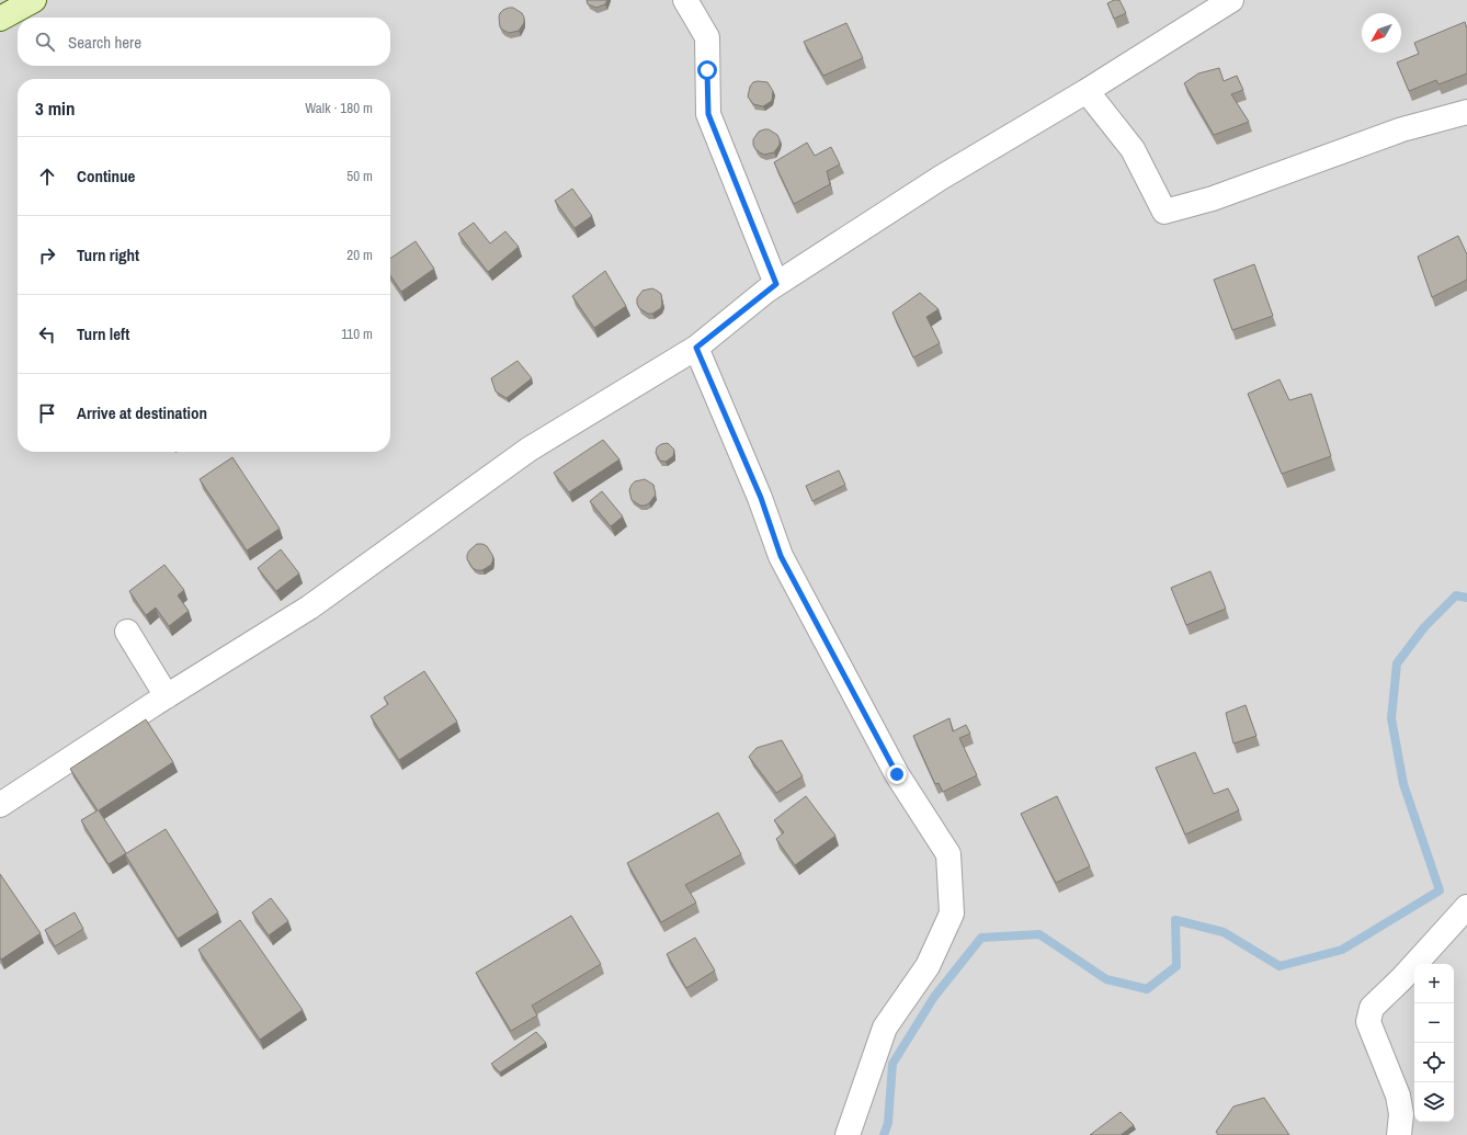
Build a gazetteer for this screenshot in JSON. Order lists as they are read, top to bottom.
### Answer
{
  "north": "bottom left",
  "page": {
    "search": "Search here",
    "heading": ["3 min", "Walk · 180 m"],
    "list": [
      ["Continue", "50 m"],
      ["Turn right", "20 m"],
      ["Turn left", "110 m"],
      "Arrive at destination"
    ],
    "map_buttons": ["+", "−"]
  }
}
